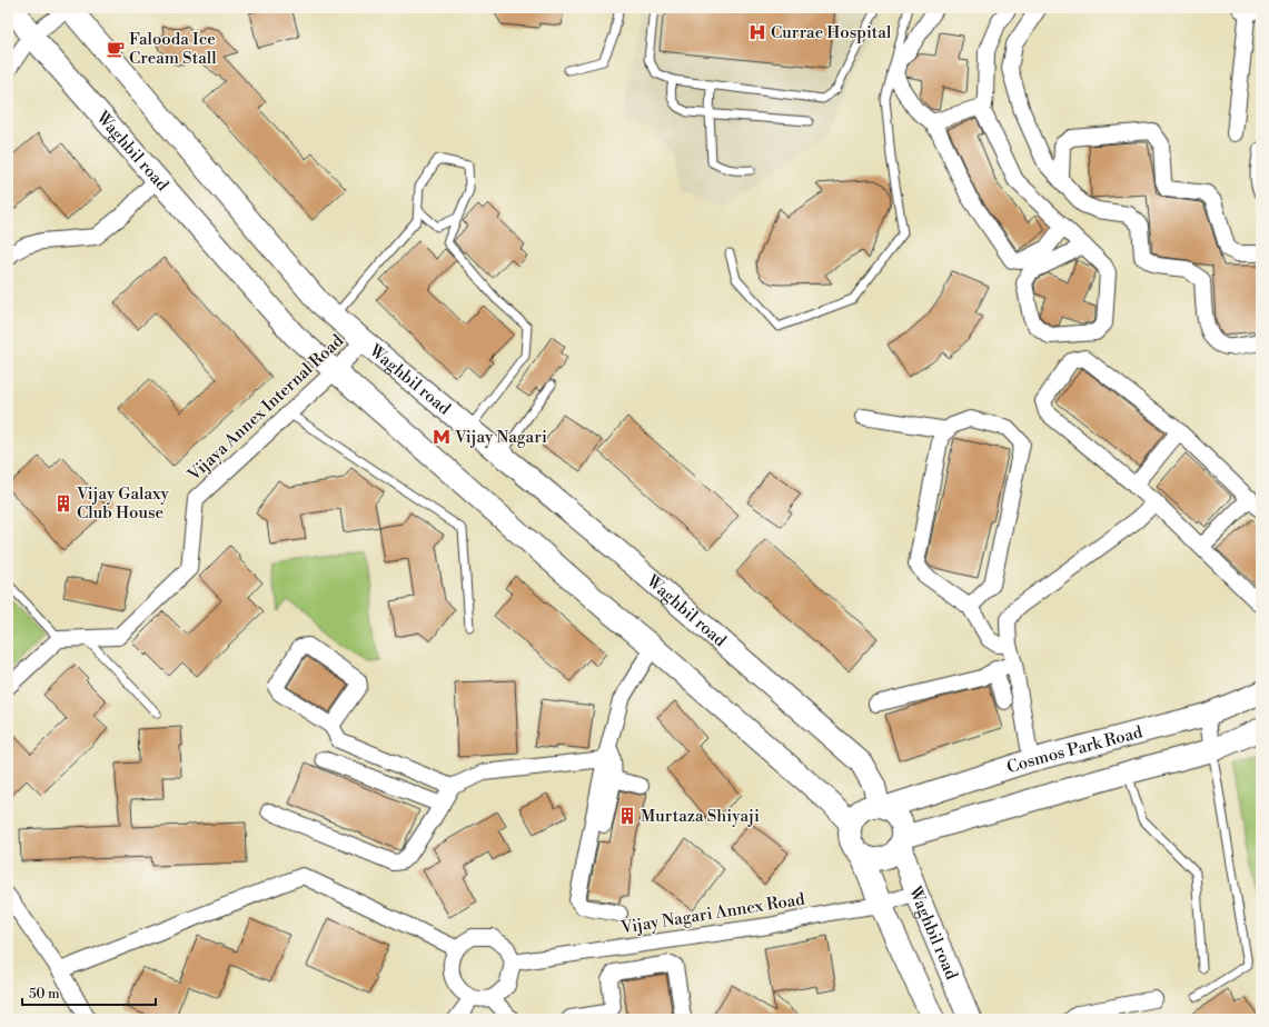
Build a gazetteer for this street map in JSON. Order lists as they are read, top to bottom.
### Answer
{
  "streets": {
    "main road": ["Waghbil road", "Cosmos Park Road"],
    "street": ["Vijaya Annex Internal Road", "Vijay Nagari Annex Road"]
  },
  "crossings": [
    ["Waghbil road", "Vijaya Annex Internal Road"],
    ["Waghbil road", "Cosmos Park Road"],
    ["Waghbil road", "Vijay Nagari Annex Road"]
  ],
  "places": {
    "hospital": ["Currae Hospital"],
    "cafe": ["Falooda Ice Cream Stall"],
    "metro station": ["Vijay Nagari"],
    "building": ["Vijay Galaxy Club House", "Murtaza Shiyaji"]
  },
  "scale_bar": "50 m"
}
